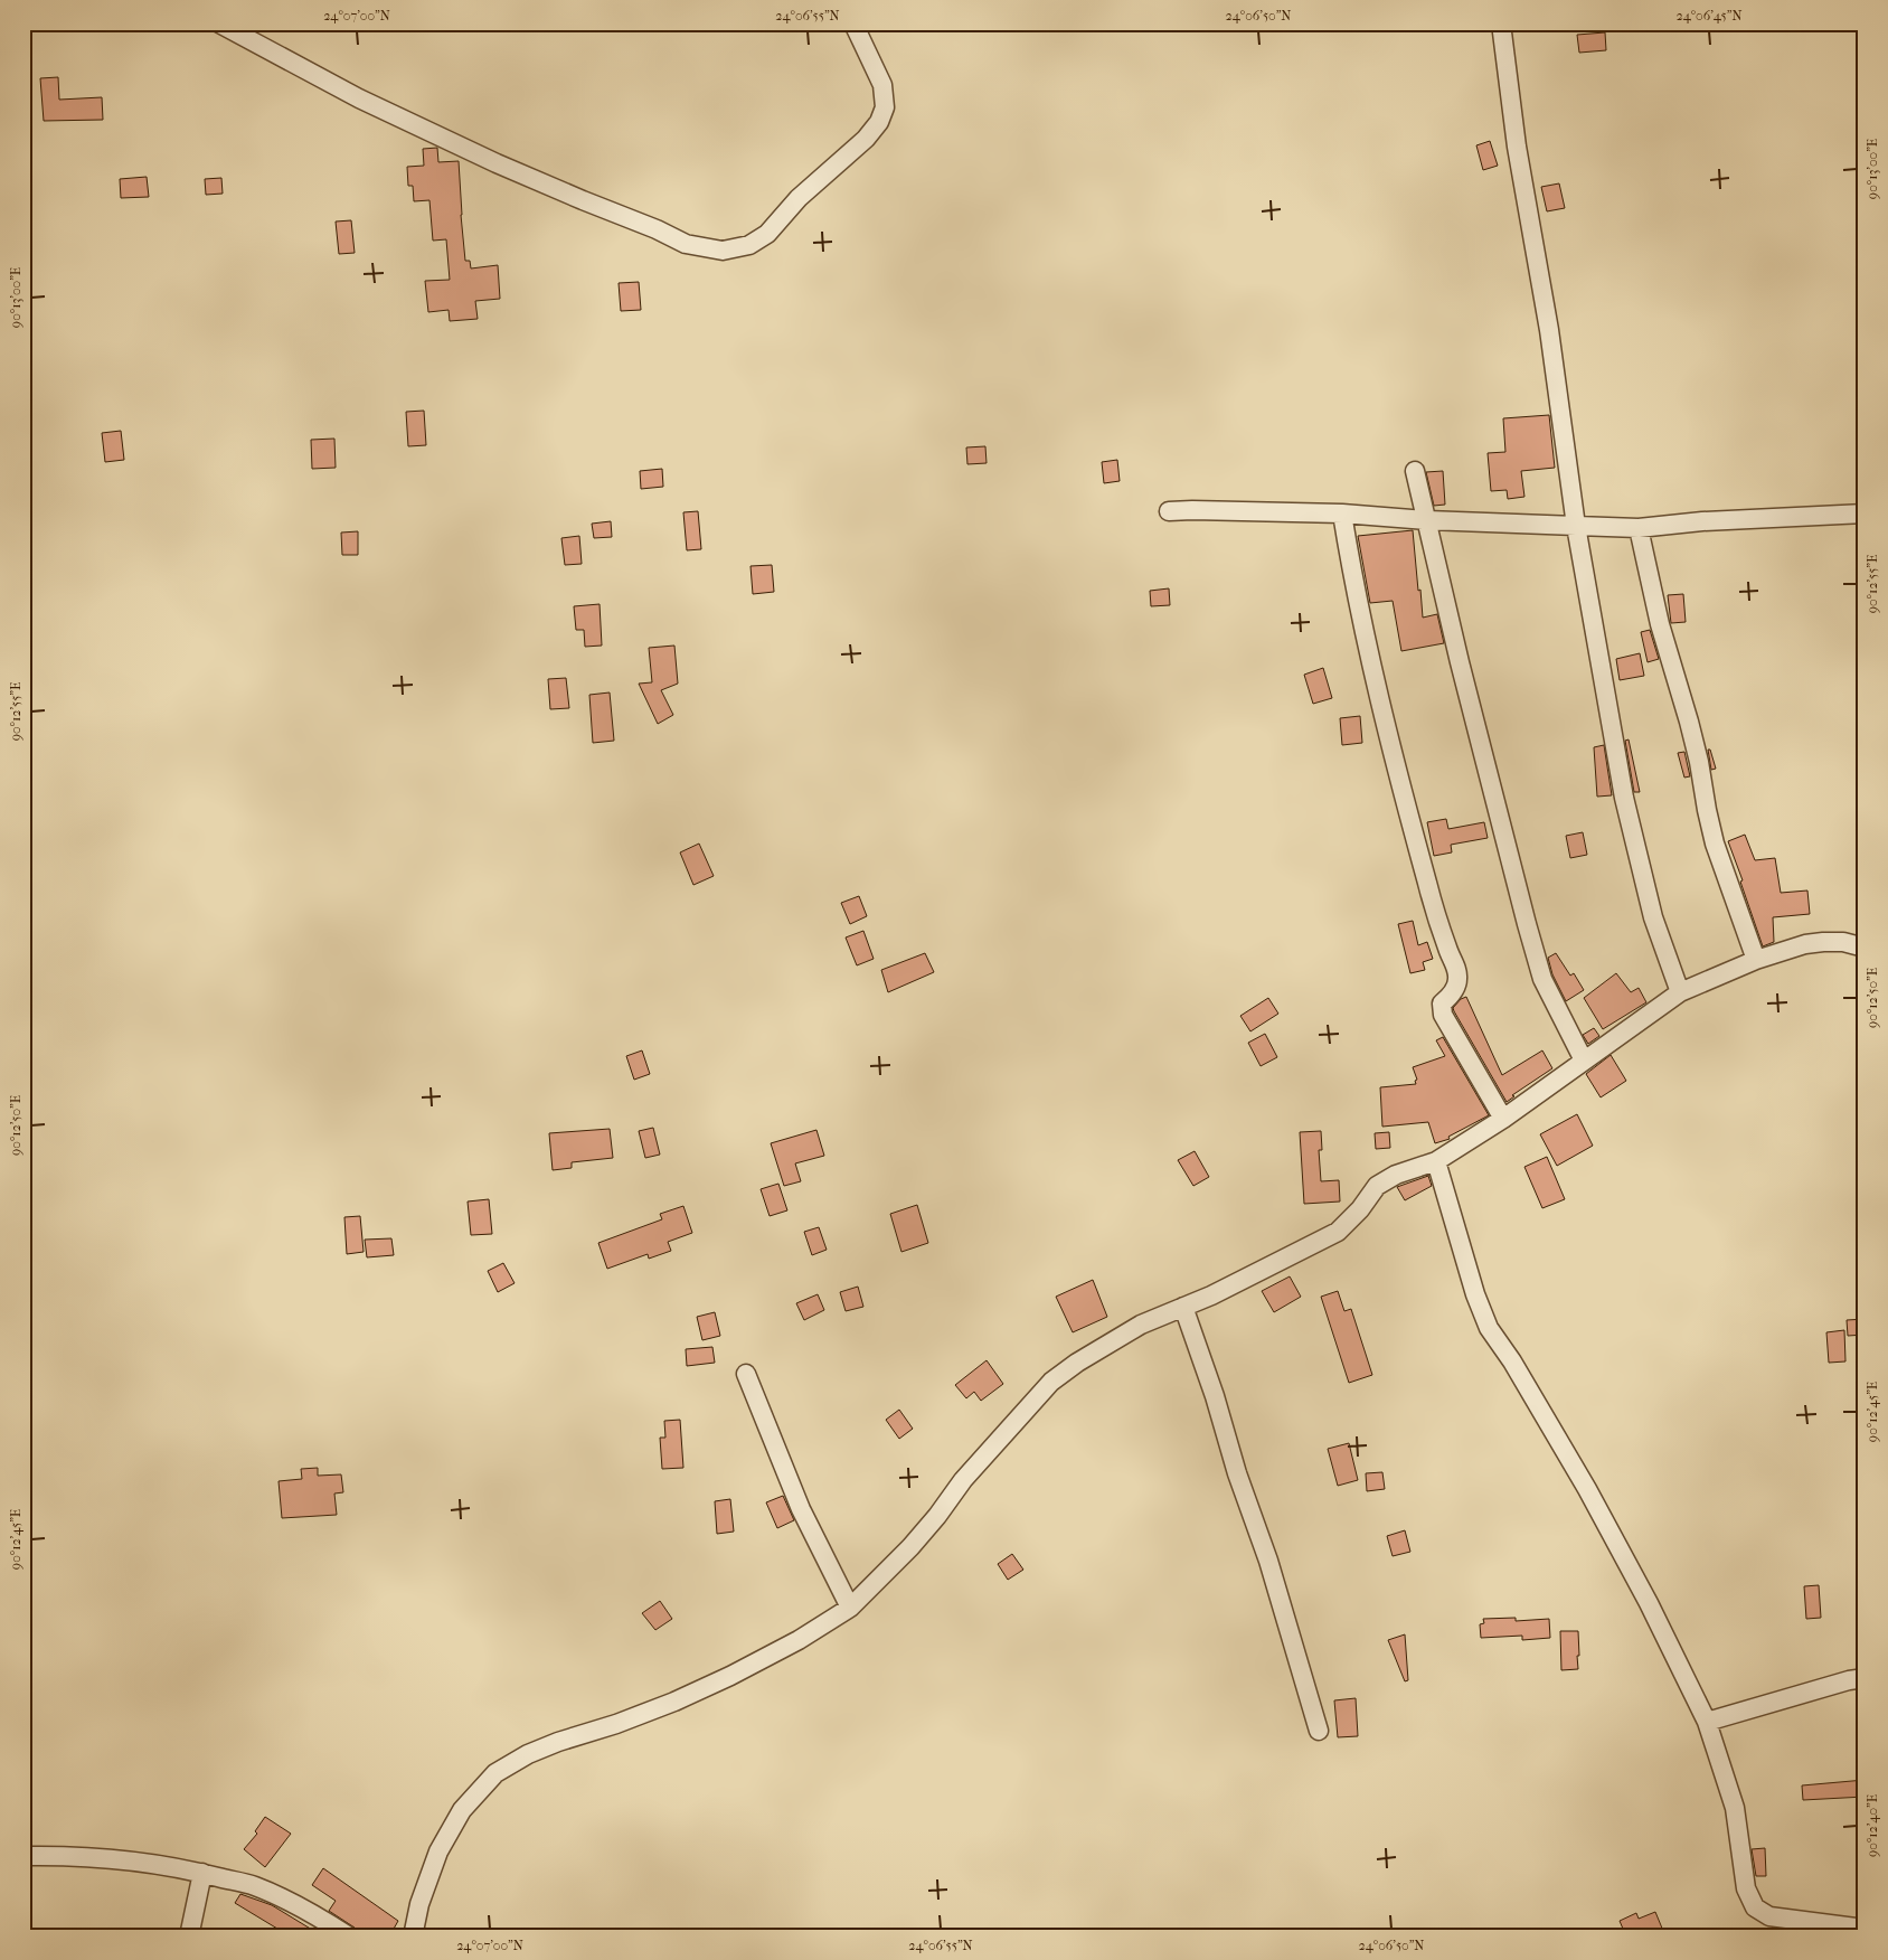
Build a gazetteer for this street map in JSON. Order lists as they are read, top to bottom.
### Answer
{
  "coordinates": [
    "24°07'00\"N",
    "24°06'55\"N",
    "24°06'50\"N",
    "24°06'45\"N",
    "90°13'00\"E",
    "90°12'55\"E",
    "90°12'50\"E",
    "90°12'45\"E",
    "90°12'40\"E"
  ]
}
